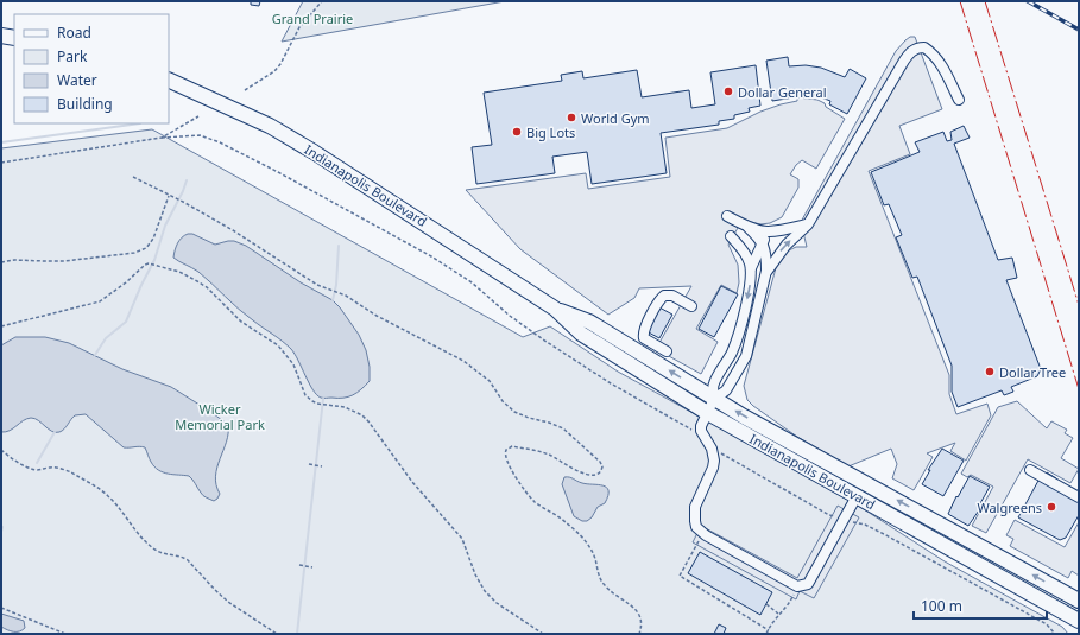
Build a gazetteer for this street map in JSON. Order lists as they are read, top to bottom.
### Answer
{
  "streets": {
    "highway": ["Indianapolis Boulevard"]
  },
  "parks": ["Grand Prairie", "Wicker Memorial Park"],
  "places": [
    "Dollar General",
    "World Gym",
    "Big Lots",
    "Dollar Tree",
    "Walgreens"
  ],
  "legend": [
    "Road",
    "Park",
    "Water",
    "Building"
  ],
  "scale_bar": "100 m"
}
